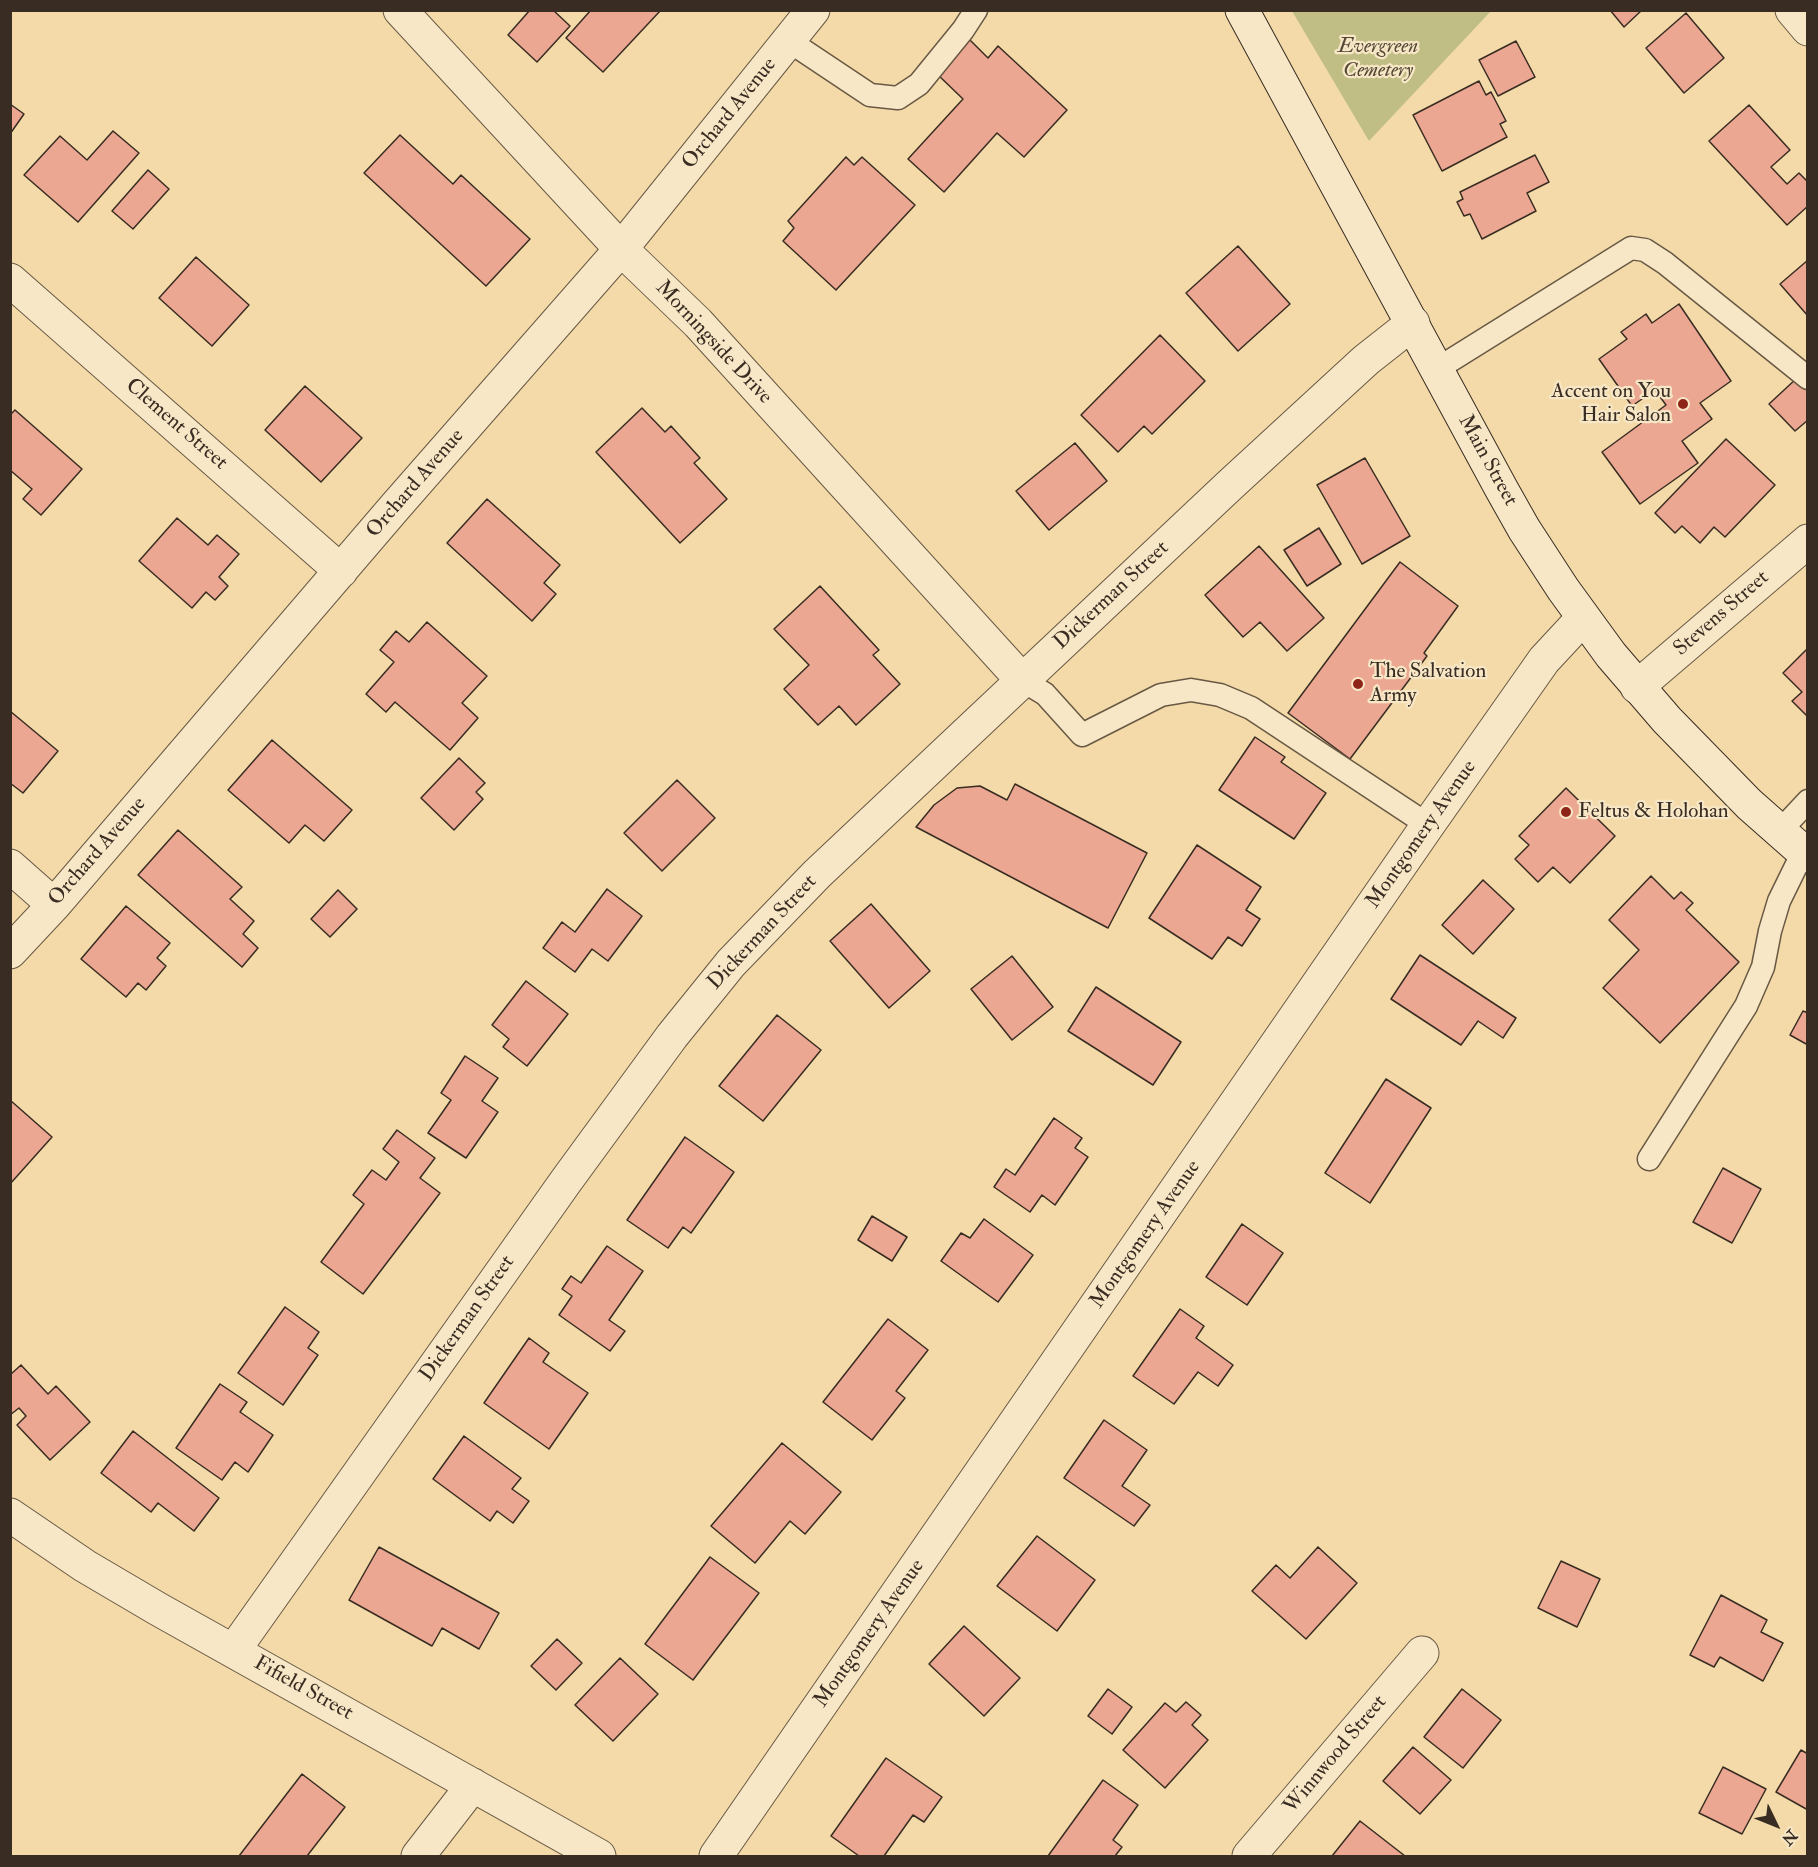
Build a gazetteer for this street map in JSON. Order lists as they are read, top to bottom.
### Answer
{
  "streets": {
    "street": [
      "Orchard Avenue",
      "Morningside Drive",
      "Clement Street",
      "Main Street",
      "Dickerman Street",
      "Stevens Street",
      "Montgomery Avenue",
      "Fifield Street",
      "Winnwood Street"
    ]
  },
  "crossings": [
    ["Orchard Avenue", "Morningside Drive"],
    ["Orchard Avenue", "Clement Street"],
    ["Morningside Drive", "Dickerman Street"],
    ["Main Street", "Dickerman Street"],
    ["Main Street", "Stevens Street"],
    ["Main Street", "Montgomery Avenue"],
    ["Dickerman Street", "Fifield Street"]
  ],
  "parks": ["Evergreen Cemetery"],
  "places": ["Accent on You Hair Salon", "The Salvation Army", "Feltus & Holohan"],
  "north": "bottom right"
}
